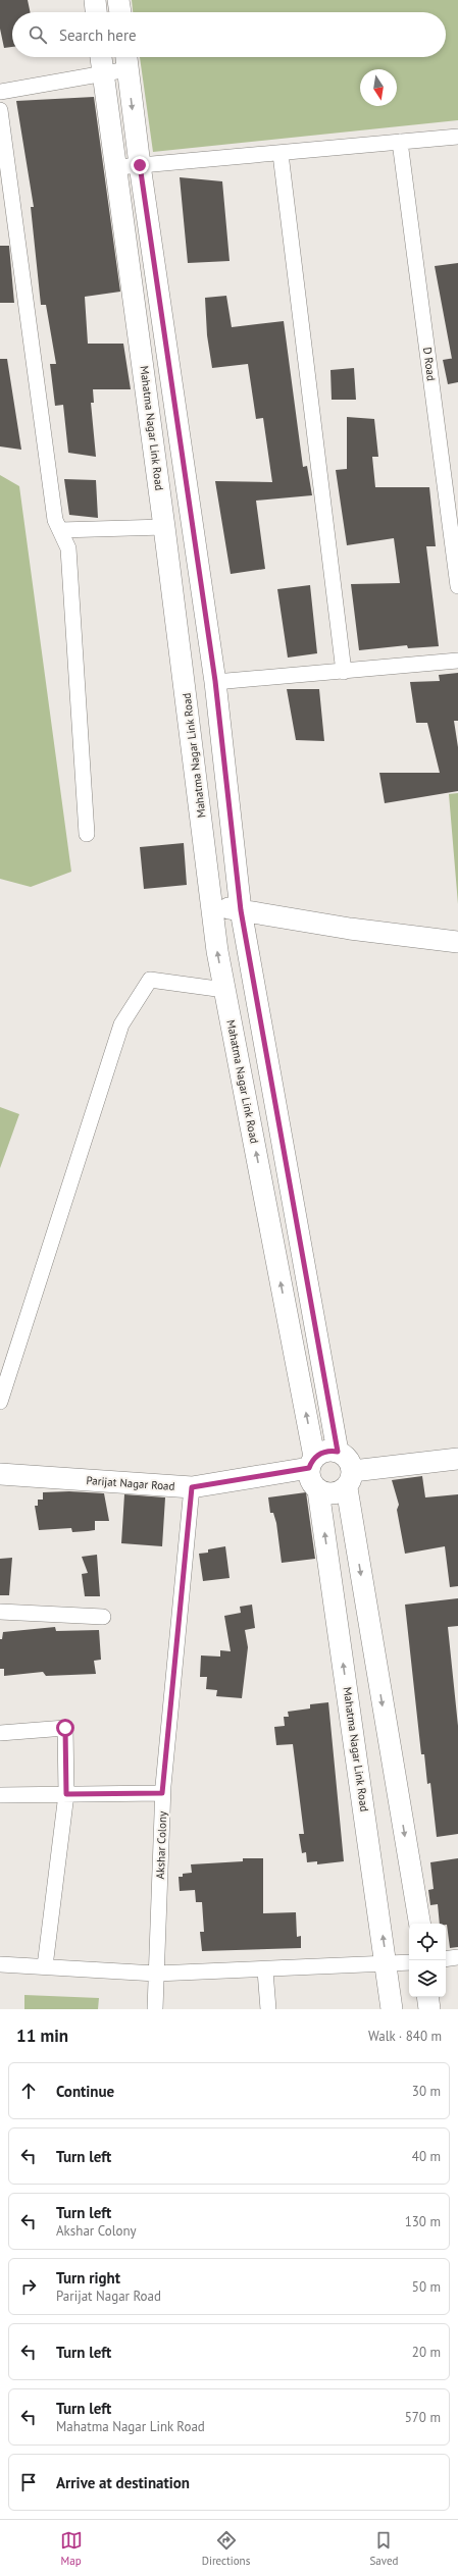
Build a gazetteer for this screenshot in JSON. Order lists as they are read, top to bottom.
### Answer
{
  "streets": {
    "main road": ["Mahatma Nagar Link Road", "Parijat Nagar Road"],
    "street": ["D Road", "Akshar Colony"]
  },
  "crossings": [
    ["Mahatma Nagar Link Road", "Parijat Nagar Road"],
    ["Parijat Nagar Road", "Akshar Colony"]
  ],
  "north": "bottom",
  "page": {
    "search": "Search here",
    "heading": ["11 min", "Walk · 840 m"],
    "list": [
      ["Continue", "30 m"],
      ["Turn left", "40 m"],
      ["Turn left", "Akshar Colony", "130 m"],
      ["Turn right", "Parijat Nagar Road", "50 m"],
      ["Turn left", "20 m"],
      ["Turn left", "Mahatma Nagar Link Road", "570 m"],
      "Arrive at destination"
    ],
    "nav": ["Map", "Directions", "Saved"]
  }
}
